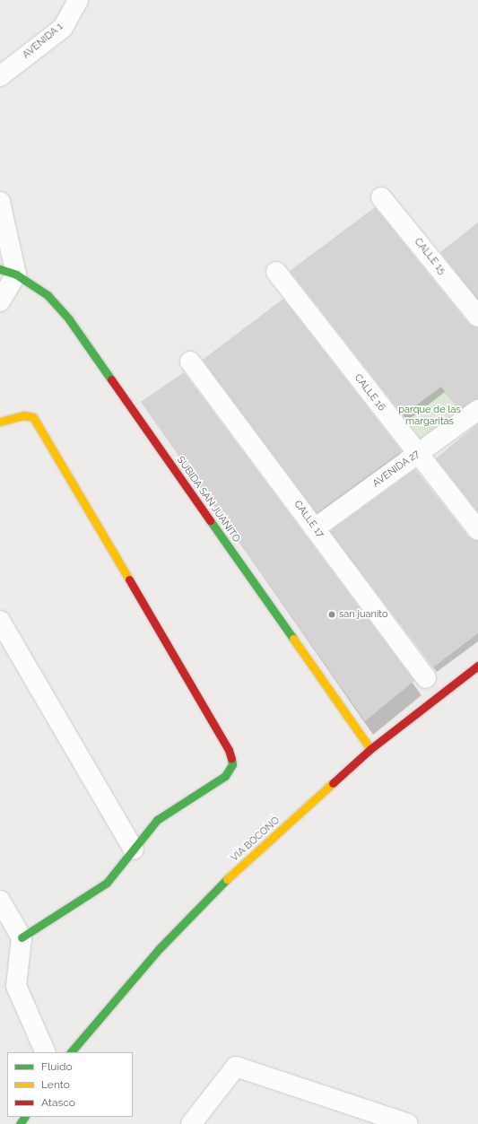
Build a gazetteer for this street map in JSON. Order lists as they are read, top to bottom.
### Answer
{
  "streets": {
    "street": [
      "AVENIDA 1",
      "CALLE 15",
      "CALLE 16",
      "AVENIDA 27",
      "SUBIDA SAN JUANITO",
      "CALLE 17",
      "VÍA BOCONÓ"
    ]
  },
  "crossings": [
    ["CALLE 16", "AVENIDA 27"],
    ["AVENIDA 27", "CALLE 17"],
    ["SUBIDA SAN JUANITO", "VÍA BOCONÓ"]
  ],
  "parks": ["parque de las margaritas"],
  "places": ["san juanito"],
  "legend": ["Fluido", "Lento", "Atasco"]
}
